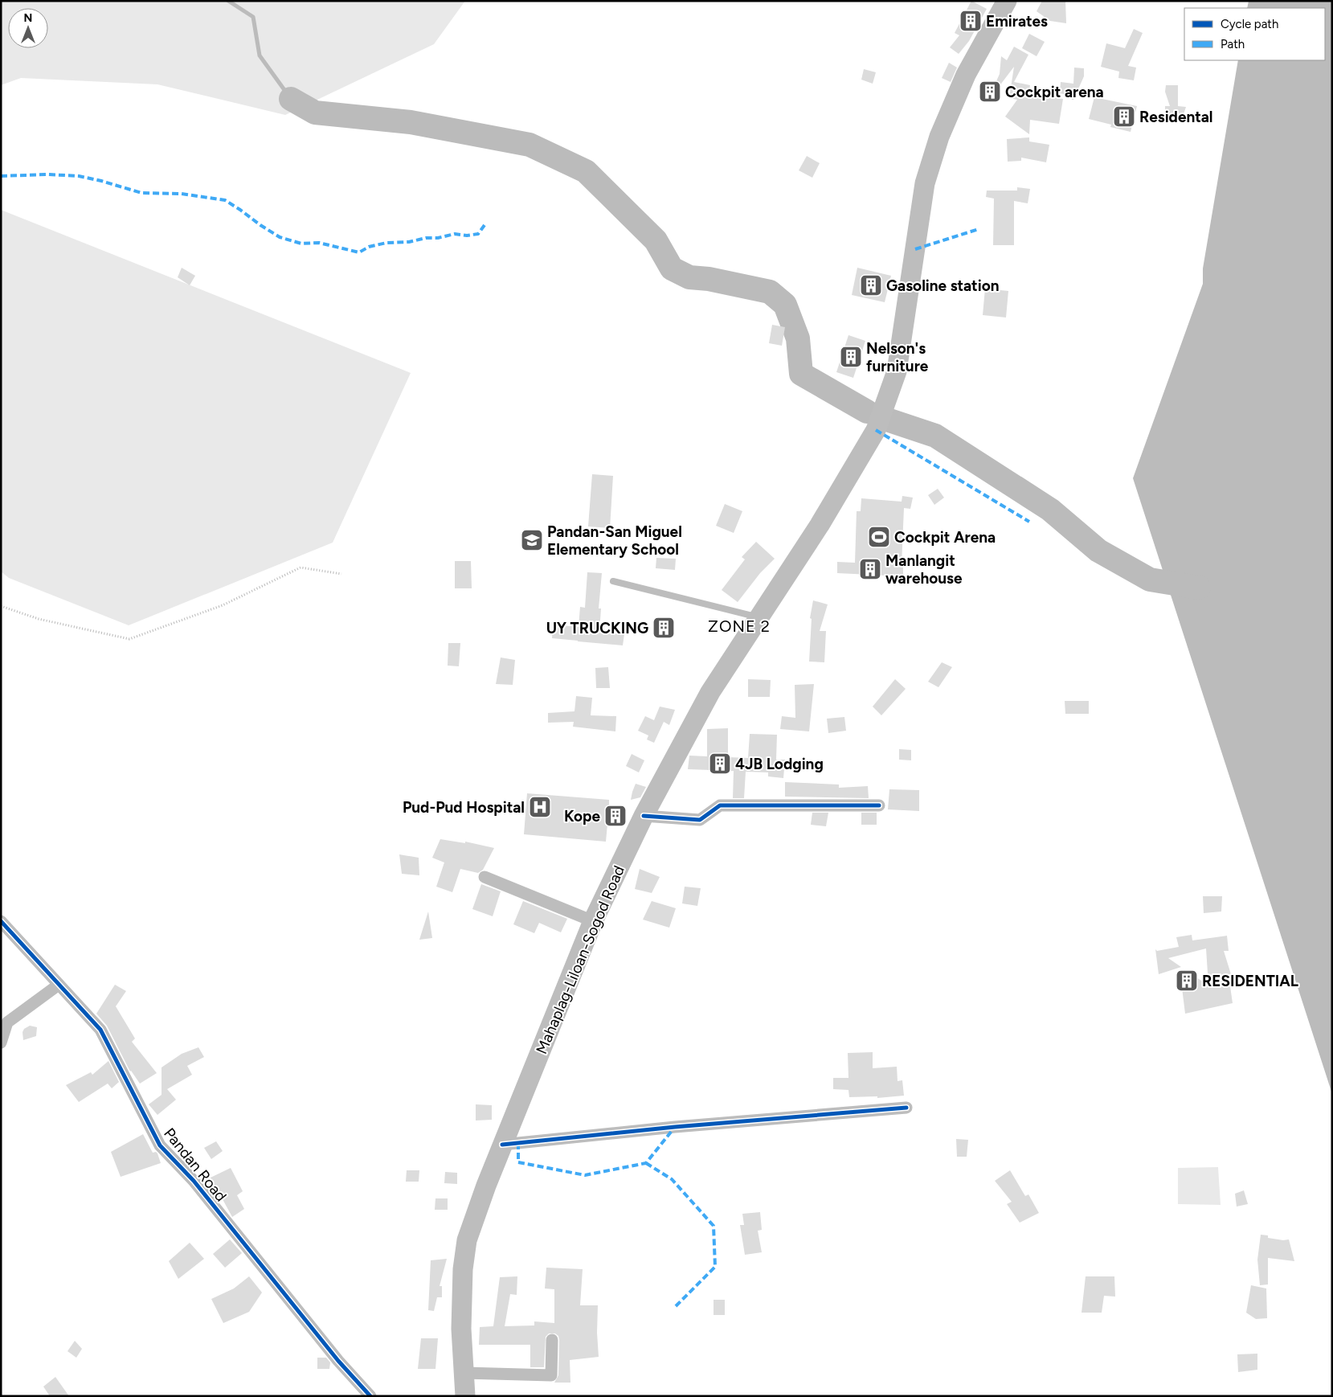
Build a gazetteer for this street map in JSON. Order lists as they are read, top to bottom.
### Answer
{
  "streets": {
    "main road": ["Mahaplag-Liloan-Sogod Road"],
    "street": ["Pandan Road"]
  },
  "districts": ["ZONE 2"],
  "places": {
    "building": [
      "Emirates",
      "Cockpit arena",
      "Residental",
      "Gasoline station",
      "Nelson's furniture",
      "Manlangit warehouse",
      "UY TRUCKING",
      "4JB Lodging",
      "Kope",
      "RESIDENTIAL"
    ],
    "sports": ["Cockpit Arena"],
    "school or university": ["Pandan-San Miguel Elementary School"],
    "hospital": ["Pud-Pud Hospital"]
  },
  "legend": ["Cycle path", "Path"],
  "north": "top"
}
